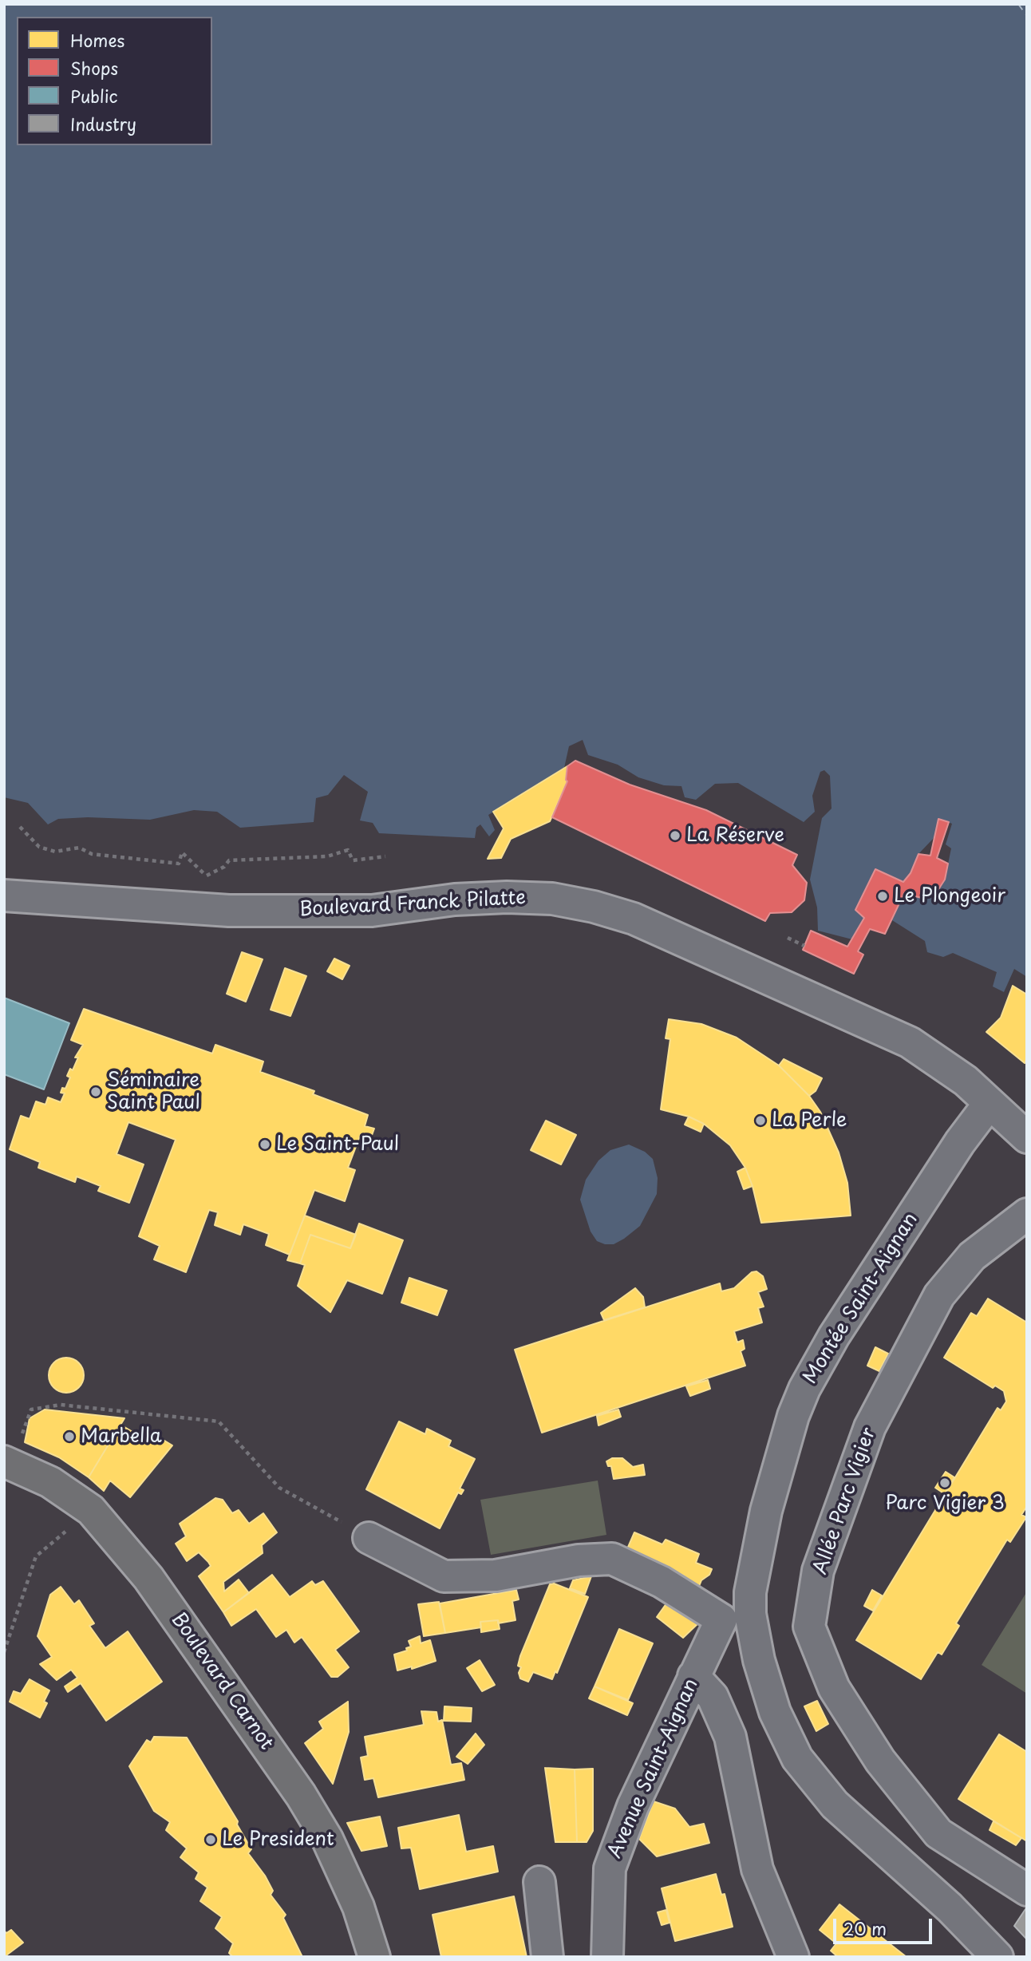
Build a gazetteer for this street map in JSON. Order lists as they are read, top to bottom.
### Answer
{
  "streets": {
    "main road": ["Boulevard Carnot"],
    "street": [
      "Boulevard Franck Pilatte",
      "Montée Saint-Aignan",
      "Allée Parc Vigier",
      "Avenue Saint-Aignan"
    ]
  },
  "crossings": [
    ["Boulevard Franck Pilatte", "Montée Saint-Aignan"],
    ["Montée Saint-Aignan", "Avenue Saint-Aignan"]
  ],
  "places": [
    "La Réserve",
    "Le Plongeoir",
    "Séminaire Saint Paul",
    "La Perle",
    "Le Saint-Paul",
    "Marbella",
    "Parc Vigier 3",
    "Le President"
  ],
  "legend": [
    "Homes",
    "Shops",
    "Public",
    "Industry"
  ],
  "scale_bar": "20 m"
}
